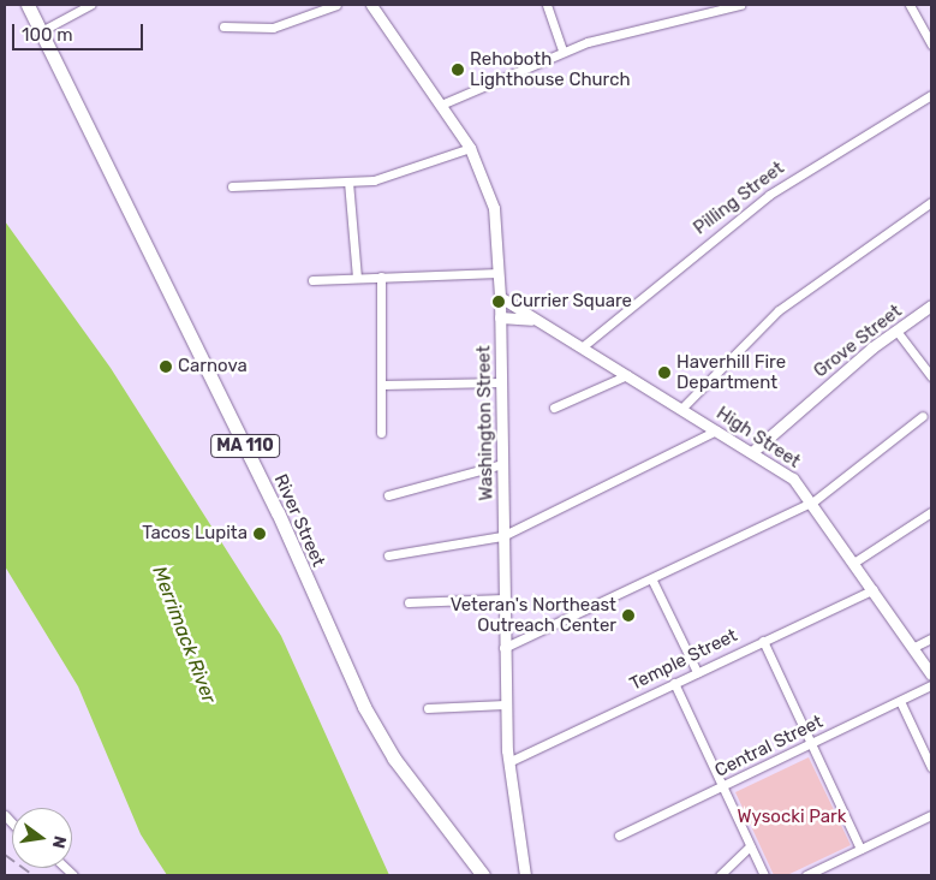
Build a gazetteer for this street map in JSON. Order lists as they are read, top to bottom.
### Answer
{
  "streets": {
    "main road": ["MA 110", "River Street"],
    "street": [
      "Pilling Street",
      "Grove Street",
      "Washington Street",
      "High Street",
      "Temple Street",
      "Central Street"
    ]
  },
  "crossings": [
    ["Pilling Street", "High Street"],
    ["Grove Street", "High Street"],
    ["Washington Street", "High Street"],
    ["Washington Street", "Temple Street"],
    ["High Street", "Temple Street"]
  ],
  "water": ["Merrimack River"],
  "parks": ["Wysocki Park"],
  "places": [
    "Rehoboth Lighthouse Church",
    "Currier Square",
    "Carnova",
    "Haverhill Fire Department",
    "Tacos Lupita",
    "Veteran's Northeast Outreach Center"
  ],
  "scale_bar": "100 m",
  "north": "right"
}
